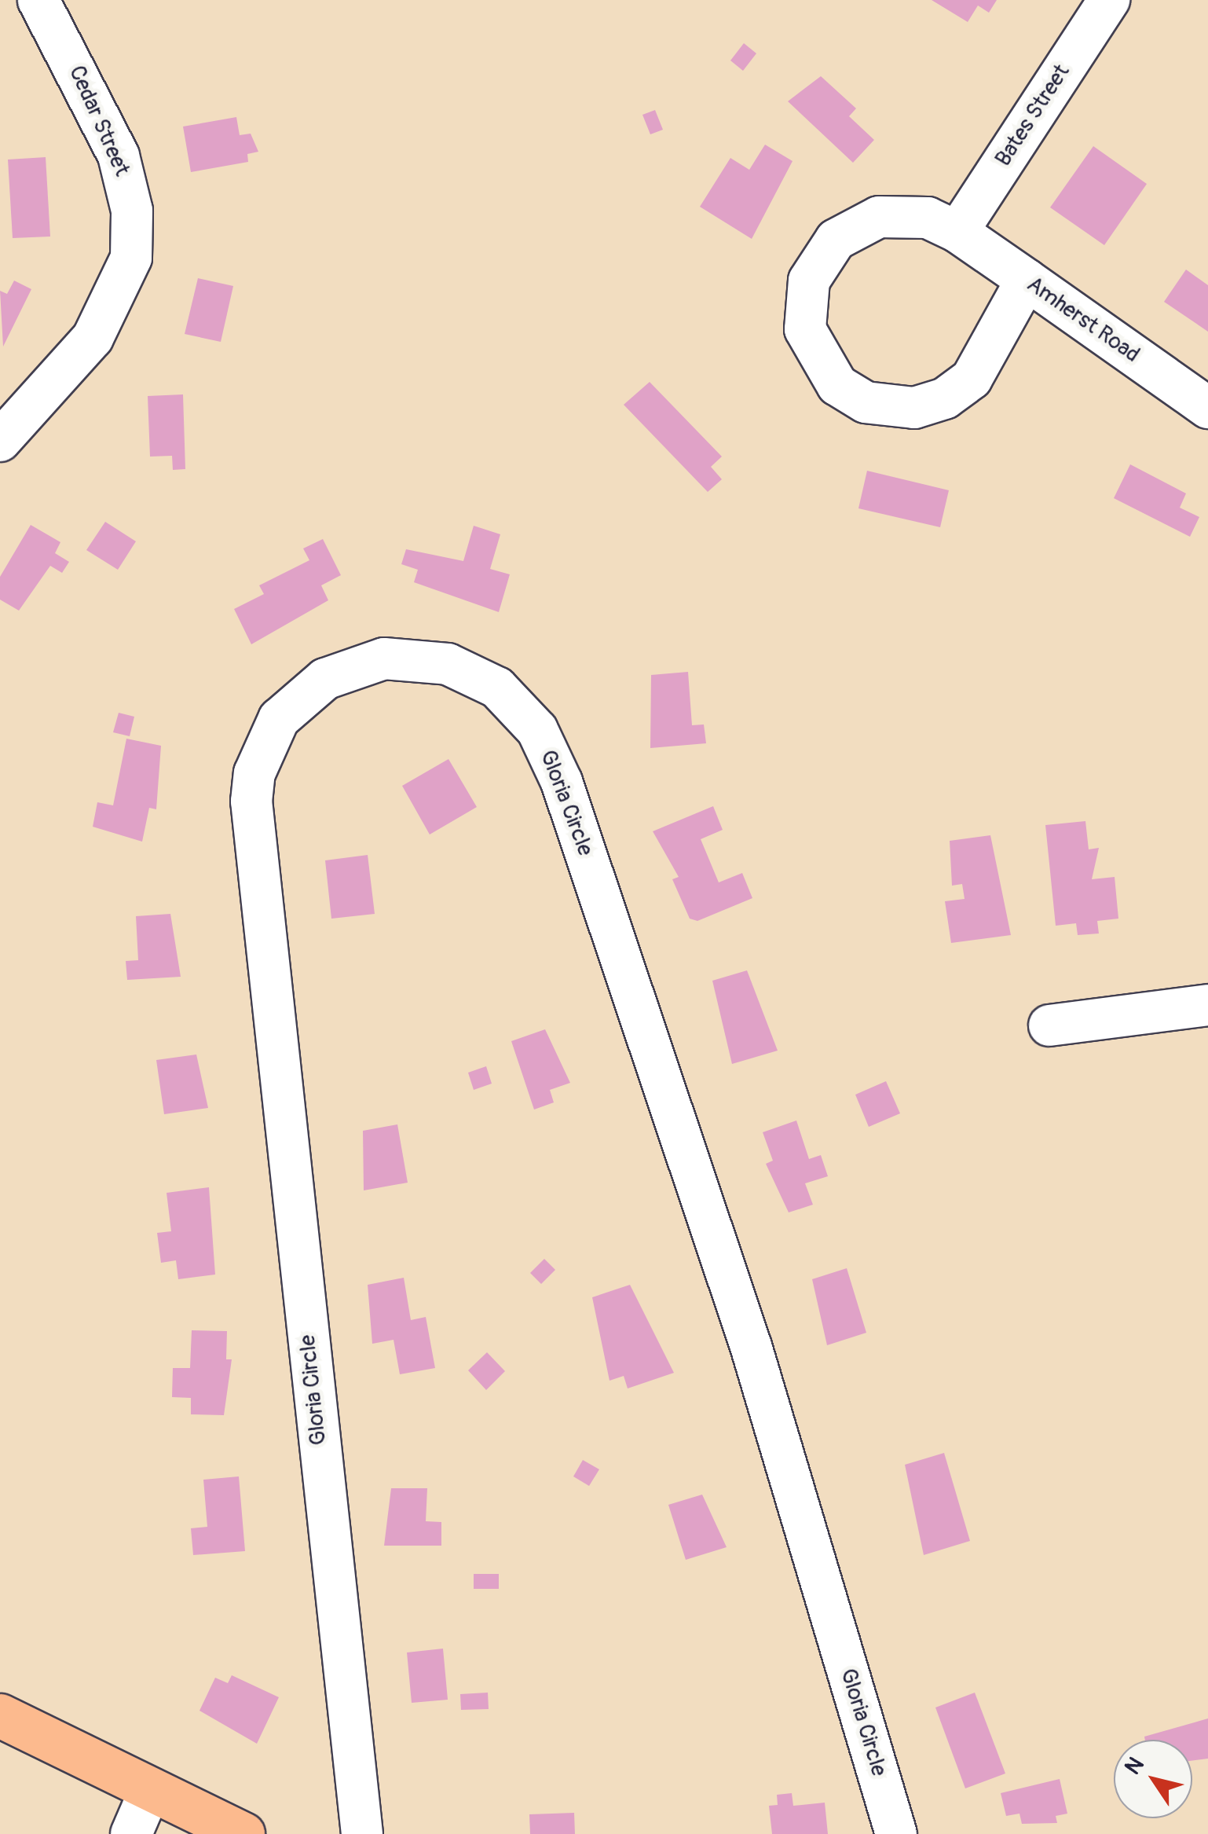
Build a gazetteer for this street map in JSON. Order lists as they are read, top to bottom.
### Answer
{
  "streets": {
    "street": [
      "Bates Street",
      "Cedar Street",
      "Amherst Road",
      "Gloria Circle"
    ]
  },
  "crossings": [
    ["Bates Street", "Amherst Road"]
  ],
  "north": "top left"
}
